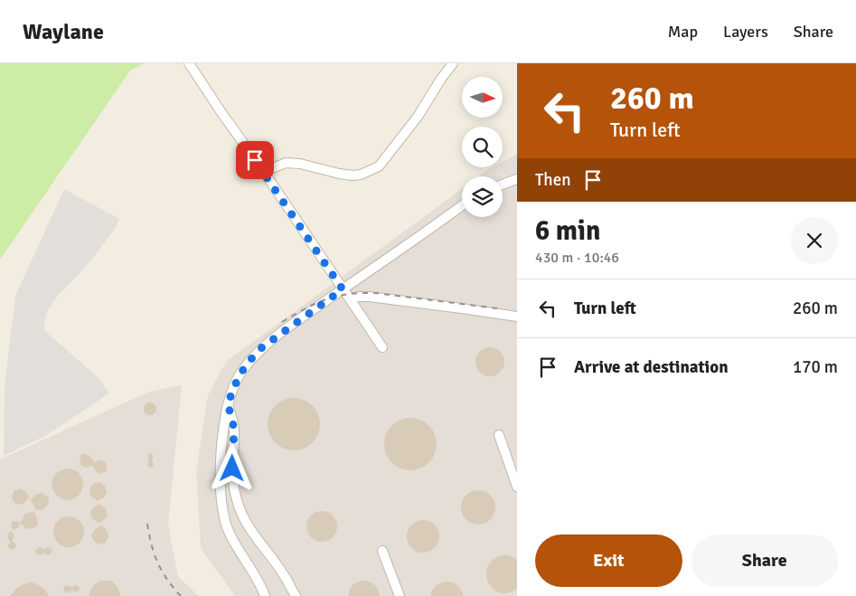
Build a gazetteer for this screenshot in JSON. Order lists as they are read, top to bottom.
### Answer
{
  "north": "right",
  "page": {
    "header": "Waylane",
    "nav": ["Map", "Layers", "Share"],
    "turn": ["260 m", "Turn left"],
    "then": "Then",
    "heading": ["6 min", "430 m · 10:46"],
    "list": [
      {
        "name": "Turn left",
        "value": "260 m"
      },
      {
        "name": "Arrive at destination",
        "value": "170 m"
      }
    ],
    "buttons": ["Exit", "Share"]
  }
}
